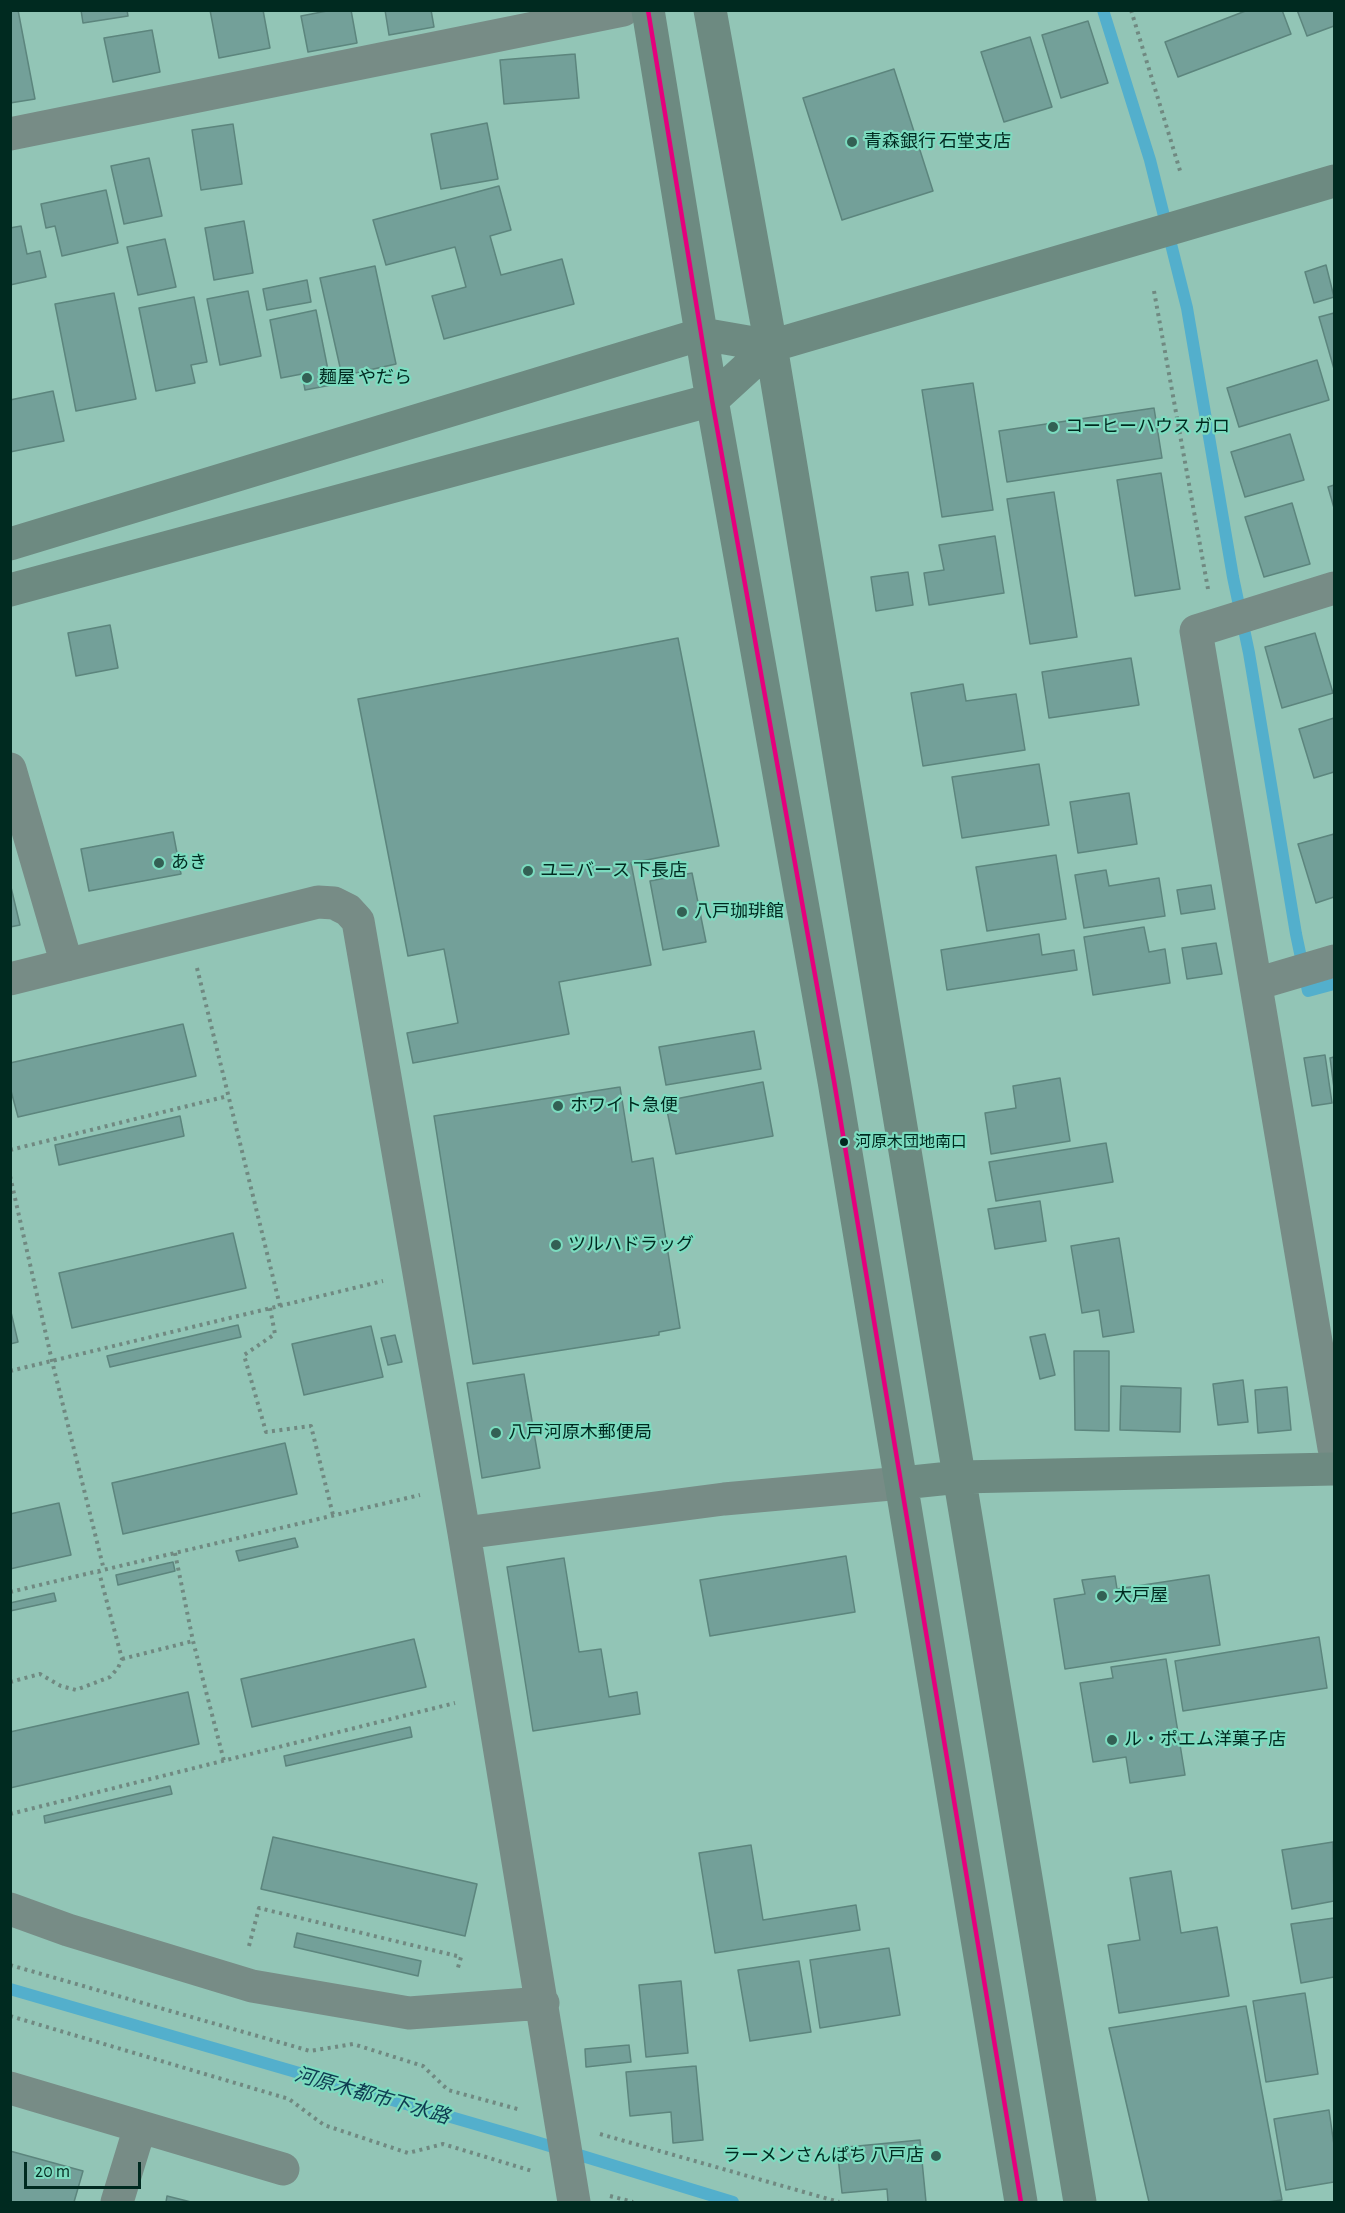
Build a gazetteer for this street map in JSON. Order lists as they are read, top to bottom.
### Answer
{
  "water": ["河原木都市下水路"],
  "places": [
    "青森銀行 石堂支店",
    "麺屋 やだら",
    "コーヒーハウス ガロ",
    "あき",
    "ユニバース 下長店",
    "八戸珈琲館",
    "ホワイト急便",
    "河原木団地南口",
    "ツルハドラッグ",
    "八戸河原木郵便局",
    "大戸屋",
    "ル・ポエム洋菓子店",
    "ラーメンさんぱち 八戸店"
  ],
  "scale_bar": "20 m"
}
